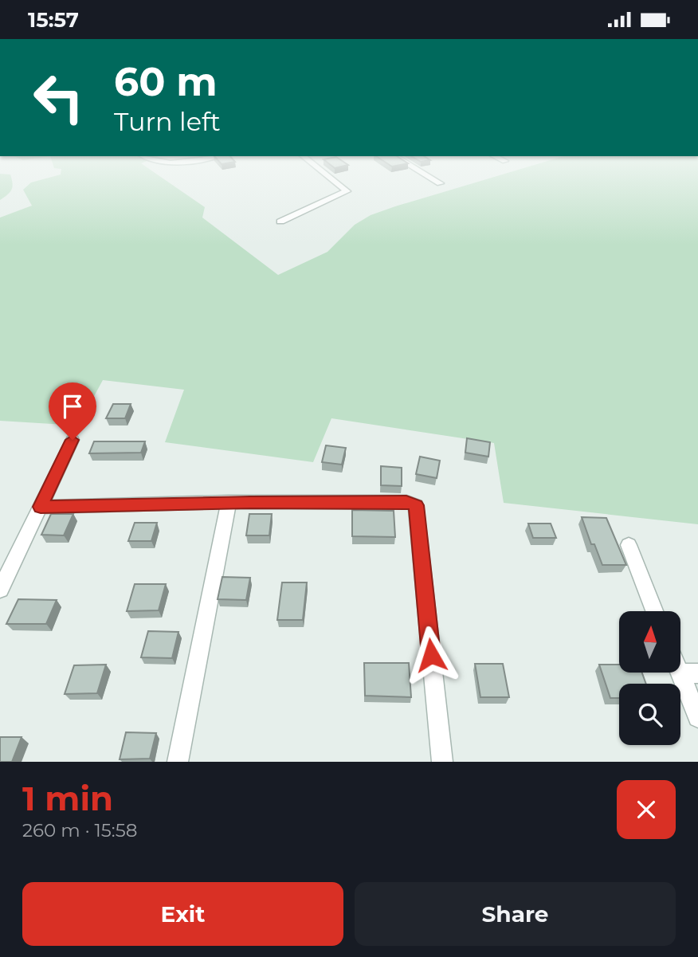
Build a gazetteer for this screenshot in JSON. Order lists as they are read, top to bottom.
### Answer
{
  "north": "top",
  "page": {
    "status": "15:57",
    "turn": ["60 m", "Turn left"],
    "heading": ["1 min", "260 m · 15:58"],
    "buttons": ["Exit", "Share"]
  }
}
